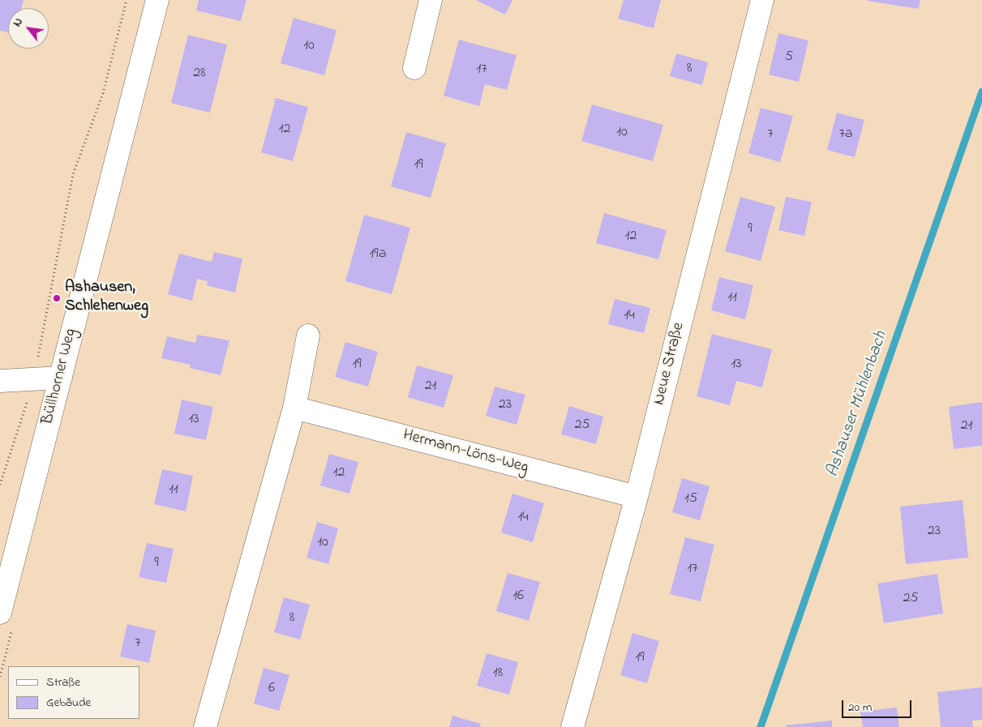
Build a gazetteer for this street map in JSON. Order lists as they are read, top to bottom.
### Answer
{
  "streets": {
    "street": ["Neue Straße", "Büllhorner Weg", "Hermann-Löns-Weg"]
  },
  "crossings": [
    ["Neue Straße", "Hermann-Löns-Weg"]
  ],
  "water": ["Ashauser Mühlenbach"],
  "places": ["Ashausen, Schlehenweg"],
  "house_numbers": [
    "10",
    "5",
    "8",
    "17",
    "28",
    "12",
    "10",
    "7",
    "7a",
    "19",
    "9",
    "12",
    "19a",
    "11",
    "14",
    "19",
    "13",
    "21",
    "23",
    "13",
    "25",
    "21",
    "12",
    "11",
    "15",
    "14",
    "23",
    "10",
    "9",
    "17",
    "16",
    "25",
    "8",
    "7",
    "19",
    "18",
    "6"
  ],
  "legend": ["Straße", "Gebäude"],
  "scale_bar": "20 m",
  "north": "top left"
}
